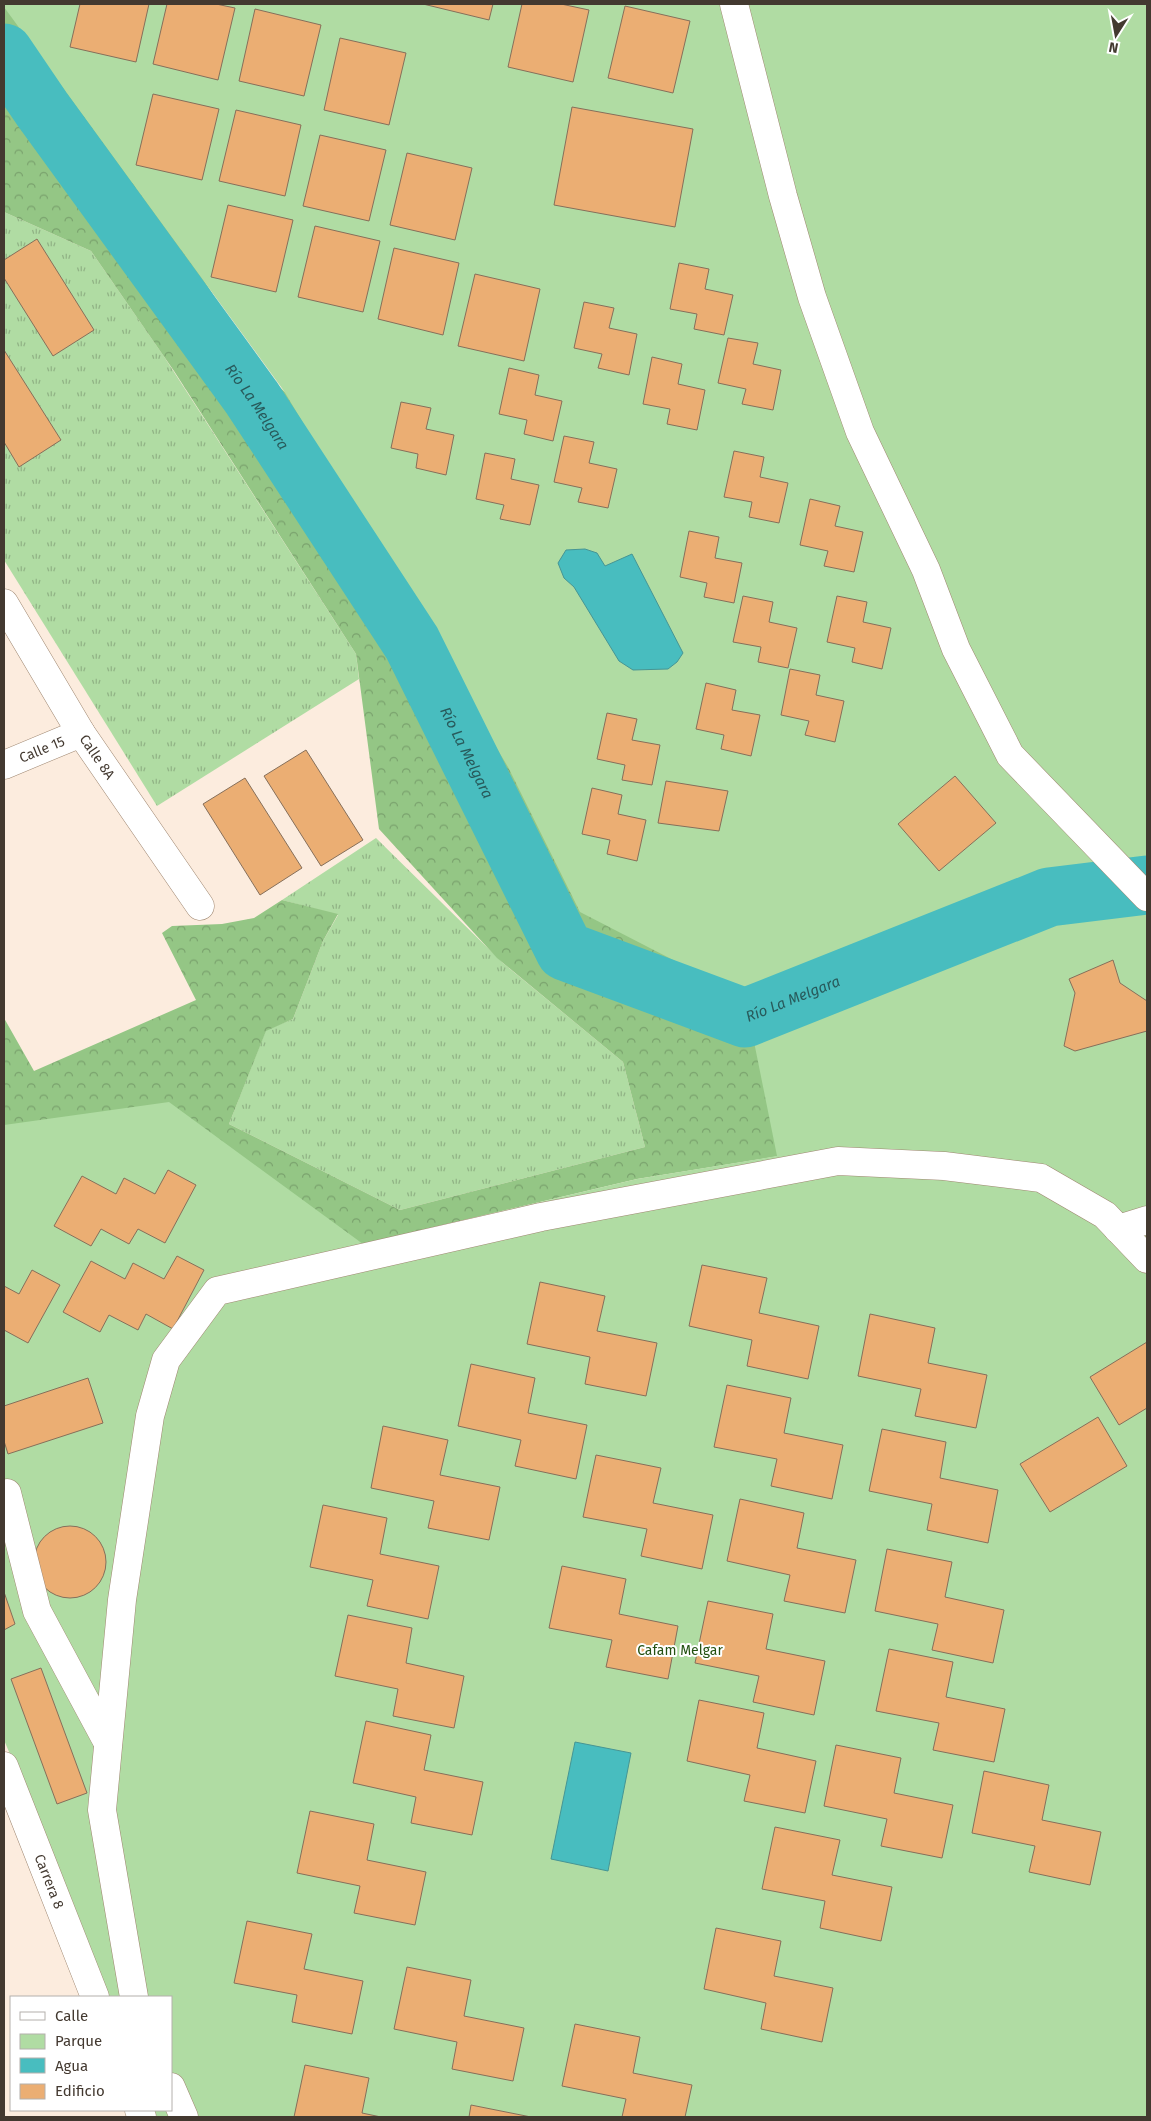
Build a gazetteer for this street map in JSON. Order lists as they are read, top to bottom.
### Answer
{
  "streets": {
    "street": ["Calle 15", "Calle 8A", "Carrera 8"]
  },
  "crossings": [
    ["Calle 15", "Calle 8A"]
  ],
  "water": ["Río La Melgara"],
  "parks": ["Cafam Melgar"],
  "legend": [
    "Calle",
    "Parque",
    "Agua",
    "Edificio"
  ],
  "north": "bottom"
}
